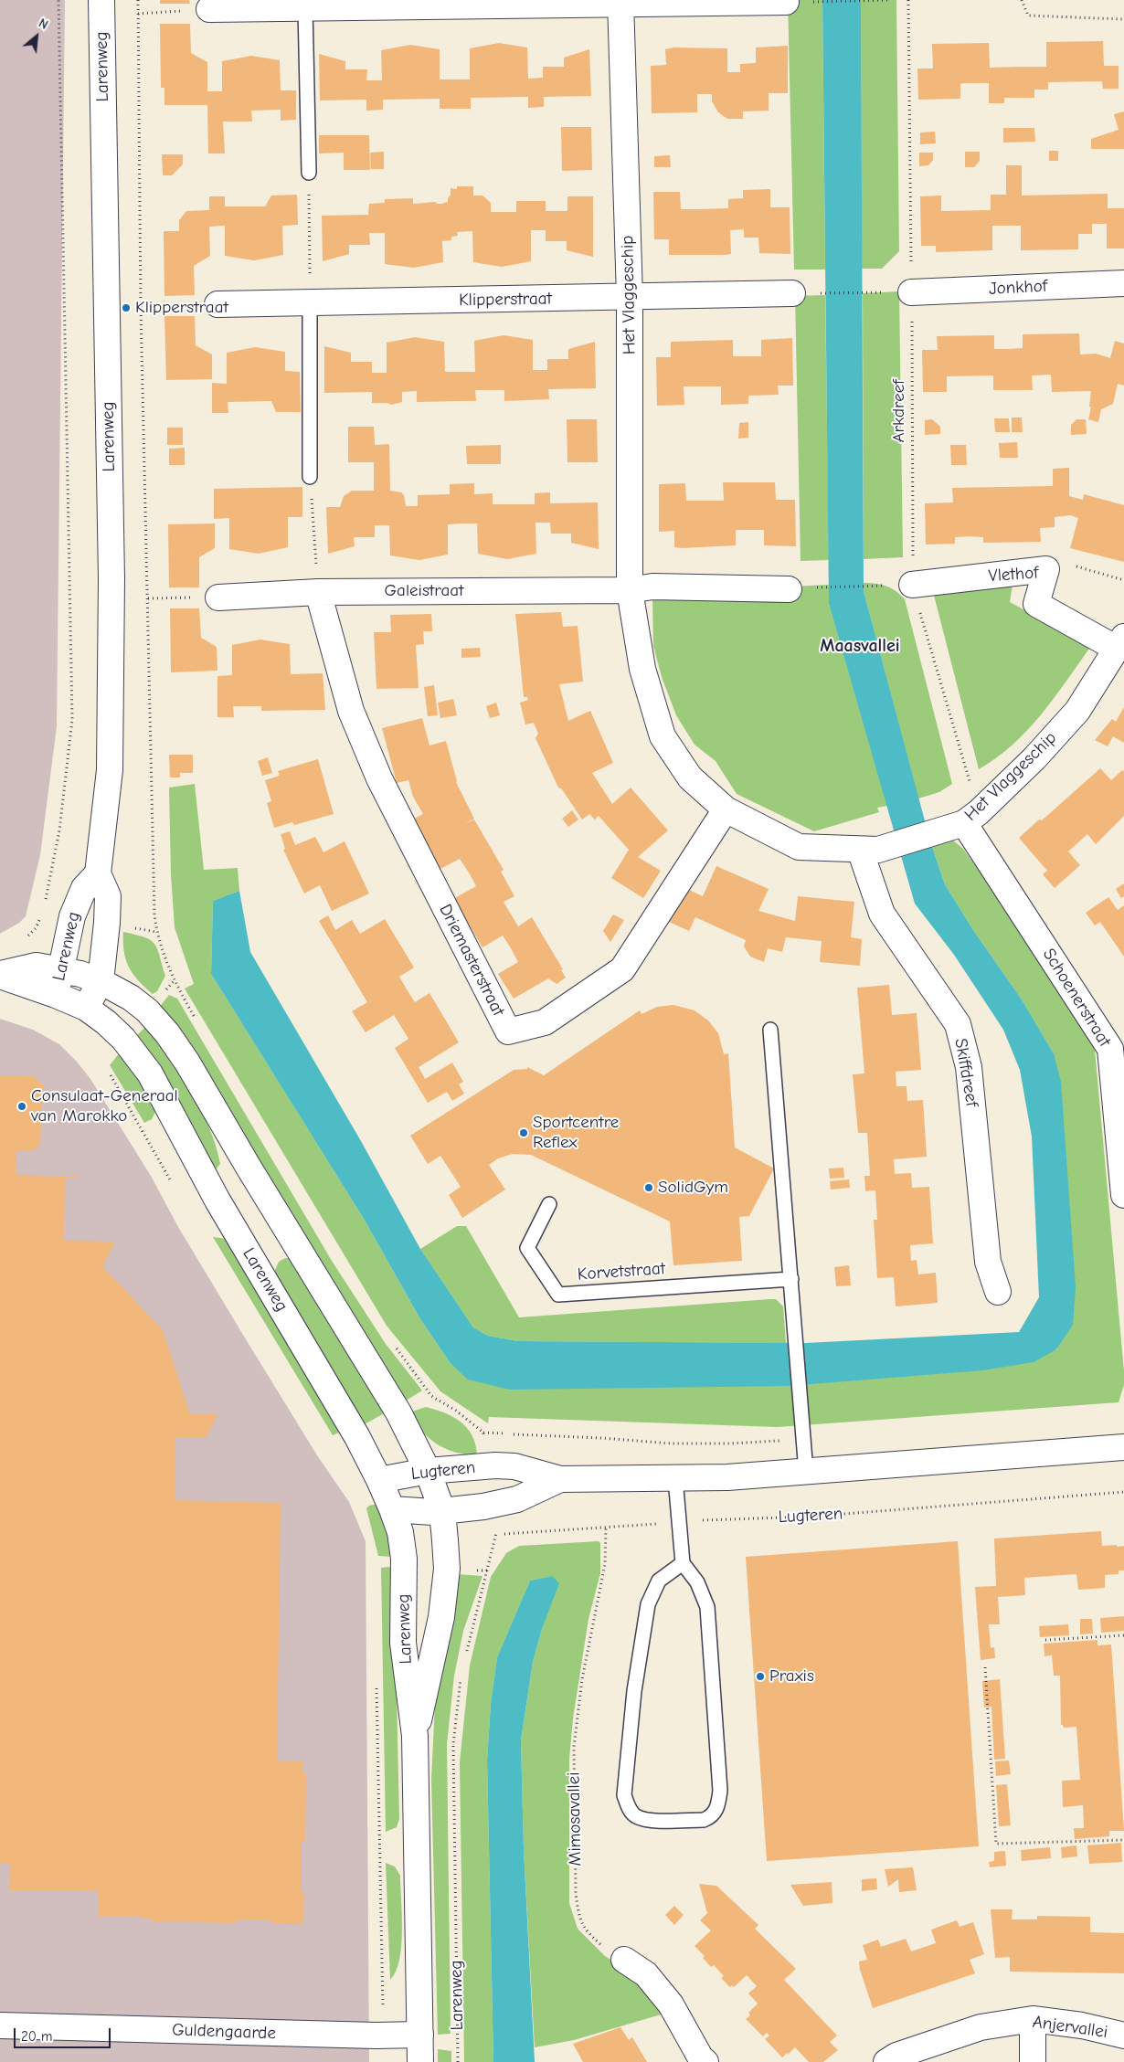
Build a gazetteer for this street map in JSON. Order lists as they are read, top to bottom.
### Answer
{
  "streets": {
    "street": [
      "Larenweg",
      "Jonkhof",
      "Het Vlaggeschip",
      "Klipperstraat",
      "Vlethof",
      "Galeistraat",
      "Driemasterstraat",
      "Schoenerstraat",
      "Skiffdreef",
      "Lugteren",
      "Anjervallei",
      "Guldengaarde"
    ],
    "lane": ["Korvetstraat"],
    "path": ["Arkdreef", "Mimosavallei"]
  },
  "crossings": [
    ["Larenweg", "Lugteren"],
    ["Larenweg", "Guldengaarde"],
    ["Jonkhof", "Arkdreef"],
    ["Het Vlaggeschip", "Klipperstraat"],
    ["Het Vlaggeschip", "Arkdreef"],
    ["Het Vlaggeschip", "Vlethof"],
    ["Het Vlaggeschip", "Galeistraat"],
    ["Het Vlaggeschip", "Driemasterstraat"],
    ["Het Vlaggeschip", "Schoenerstraat"],
    ["Het Vlaggeschip", "Skiffdreef"],
    ["Arkdreef", "Vlethof"],
    ["Arkdreef", "Schoenerstraat"],
    ["Galeistraat", "Driemasterstraat"],
    ["Lugteren", "Mimosavallei"]
  ],
  "districts": ["Maasvallei"],
  "places": [
    "Klipperstraat",
    "Consulaat-Generaal van Marokko",
    "Sportcentre Reflex",
    "SolidGym",
    "Praxis"
  ],
  "scale_bar": "20 m",
  "north": "top right"
}
